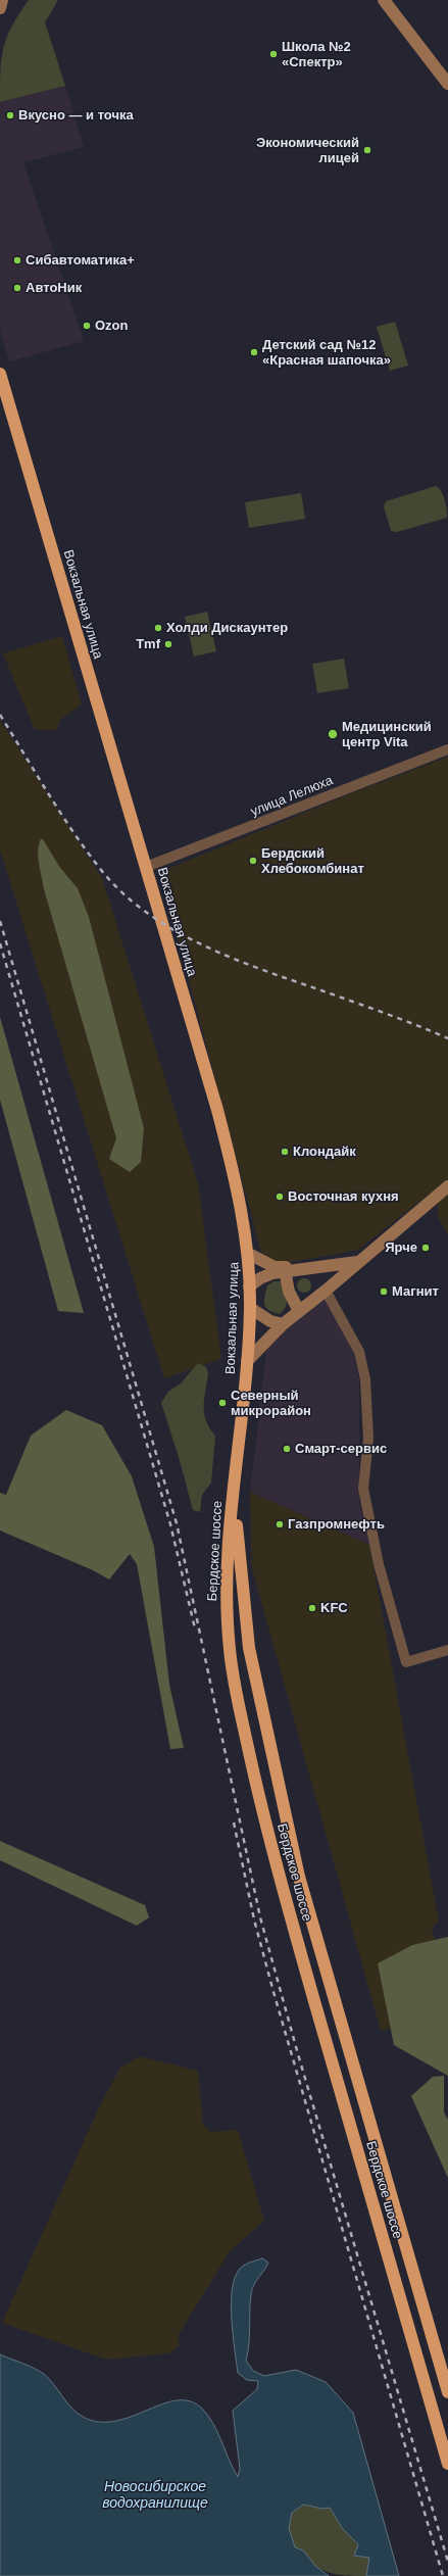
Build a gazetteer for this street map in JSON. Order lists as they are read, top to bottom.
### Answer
{
  "streets": {
    "highway": ["Вокзальная улица", "Бердское шоссе"],
    "street": ["улица Лелюха"]
  },
  "crossings": [
    ["Вокзальная улица", "улица Лелюха"],
    ["Вокзальная улица", "Бердское шоссе"]
  ],
  "water": ["Новосибирское водохранилище"],
  "places": [
    "Школа №2 «Спектр»",
    "Вкусно — и точка",
    "Экономический лицей",
    "Сибавтоматика+",
    "АвтоНик",
    "Ozon",
    "Детский сад №12 «Красная шапочка»",
    "Холди Дискаунтер",
    "Tmf",
    "Медицинский центр Vita",
    "Бердский Хлебокомбинат",
    "Клондайк",
    "Восточная кухня",
    "Ярче",
    "Магнит",
    "Северный микрорайон",
    "Смарт-сервис",
    "Газпромнефть",
    "KFC"
  ]
}
